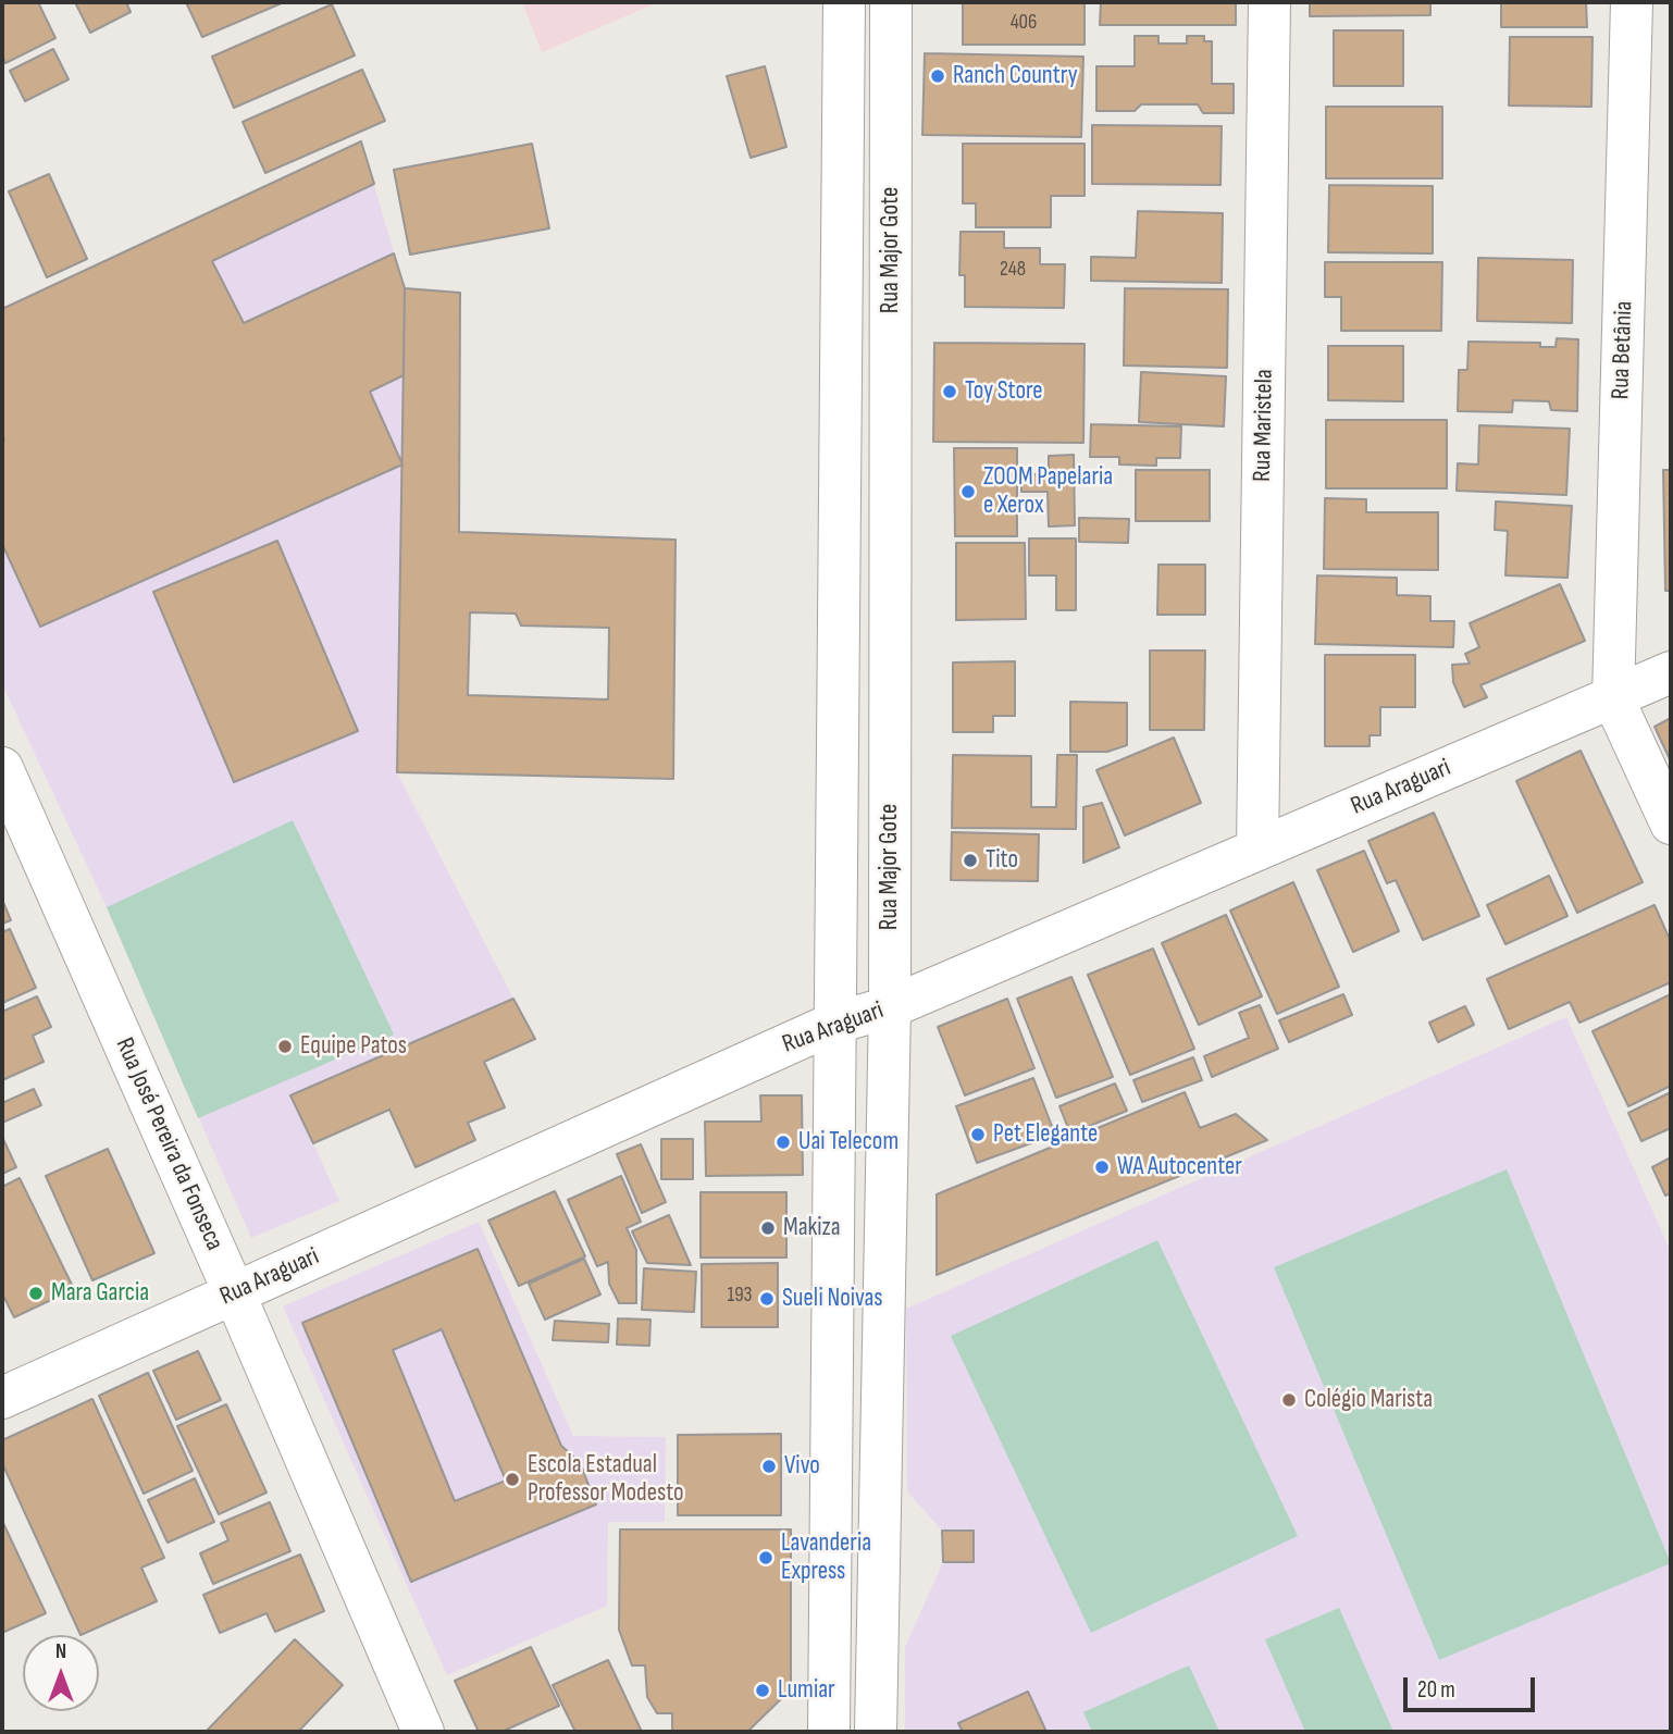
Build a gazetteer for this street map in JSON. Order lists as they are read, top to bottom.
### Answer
{
  "streets": {
    "street": [
      "Rua Major Gote",
      "Rua Betânia",
      "Rua Maristela",
      "Rua Araguari",
      "Rua José Pereira da Fonseca"
    ]
  },
  "crossings": [
    ["Rua Major Gote", "Rua Araguari"],
    ["Rua Betânia", "Rua Araguari"],
    ["Rua Maristela", "Rua Araguari"],
    ["Rua Araguari", "Rua José Pereira da Fonseca"]
  ],
  "places": [
    "Ranch Country",
    "Toy Store",
    "ZOOM Papelaria e Xerox",
    "Tito",
    "Equipe Patos",
    "Pet Elegante",
    "Uai Telecom",
    "WA Autocenter",
    "Makiza",
    "Mara Garcia",
    "Sueli Noivas",
    "Colégio Marista",
    "Vivo",
    "Escola Estadual Professor Modesto",
    "Lavanderia Express",
    "Lumiar"
  ],
  "house_numbers": ["406", "248", "193"],
  "scale_bar": "20 m",
  "north": "top"
}
